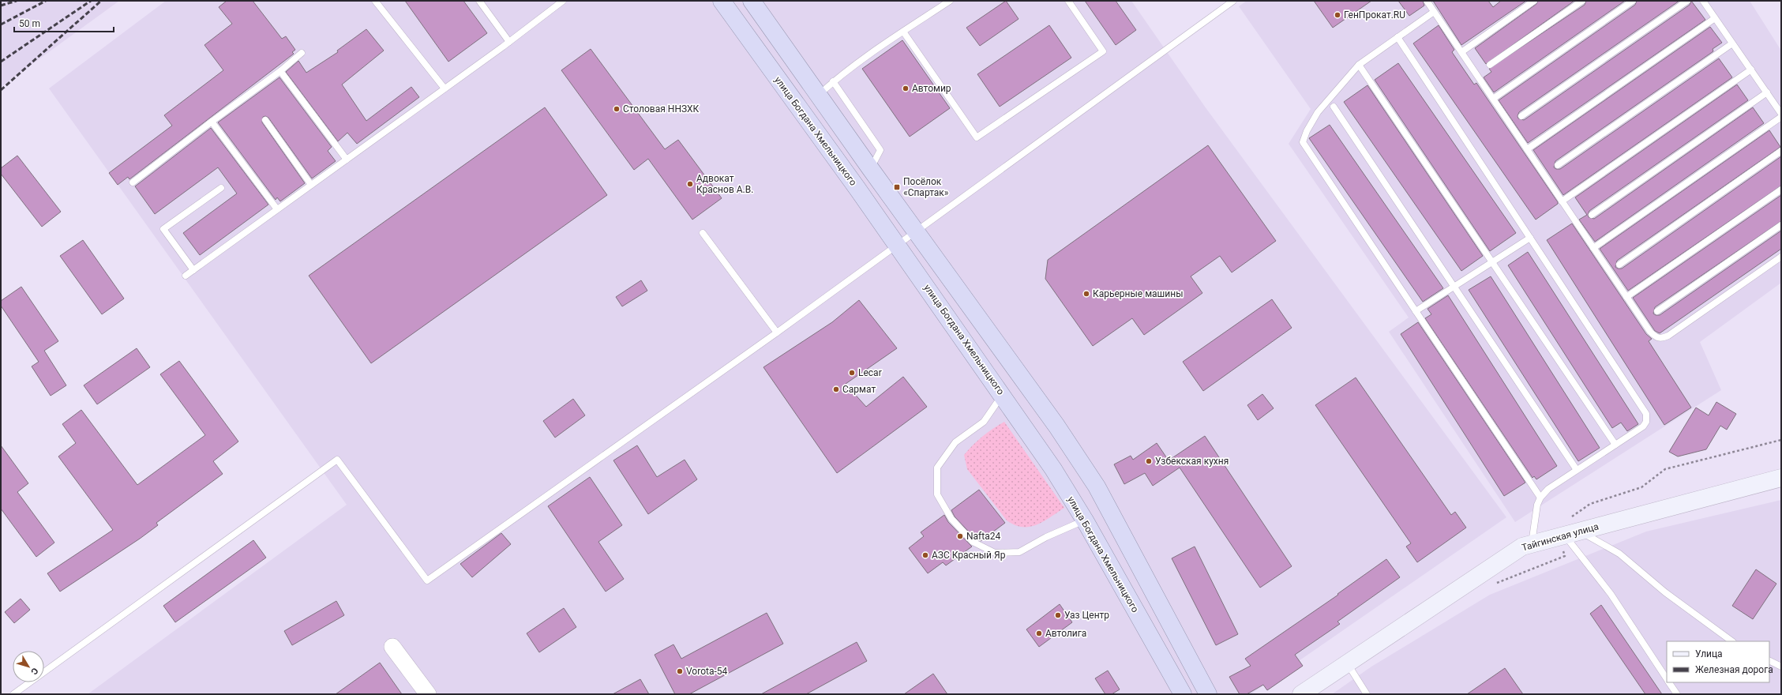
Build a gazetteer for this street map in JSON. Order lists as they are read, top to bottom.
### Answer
{
  "streets": {
    "highway": ["улица Богдана Хмельницкого"],
    "main road": ["Тайгинская улица"]
  },
  "places": {
    "other": [
      "ГенПрокат.RU",
      "Автомир",
      "Столовая ННЗХК",
      "Адвокат Краснов А.В.",
      "Карьерные машины",
      "Lecar",
      "Сармат",
      "Узбекская кухня",
      "Nafta24",
      "АЗС Красный Яр",
      "Уаз Центр",
      "Автолига",
      "Vorota-54"
    ],
    "transit": ["Посёлок «Спартак»"]
  },
  "legend": ["Улица", "Железная дорога"],
  "scale_bar": "50 m",
  "north": "bottom right"
}
